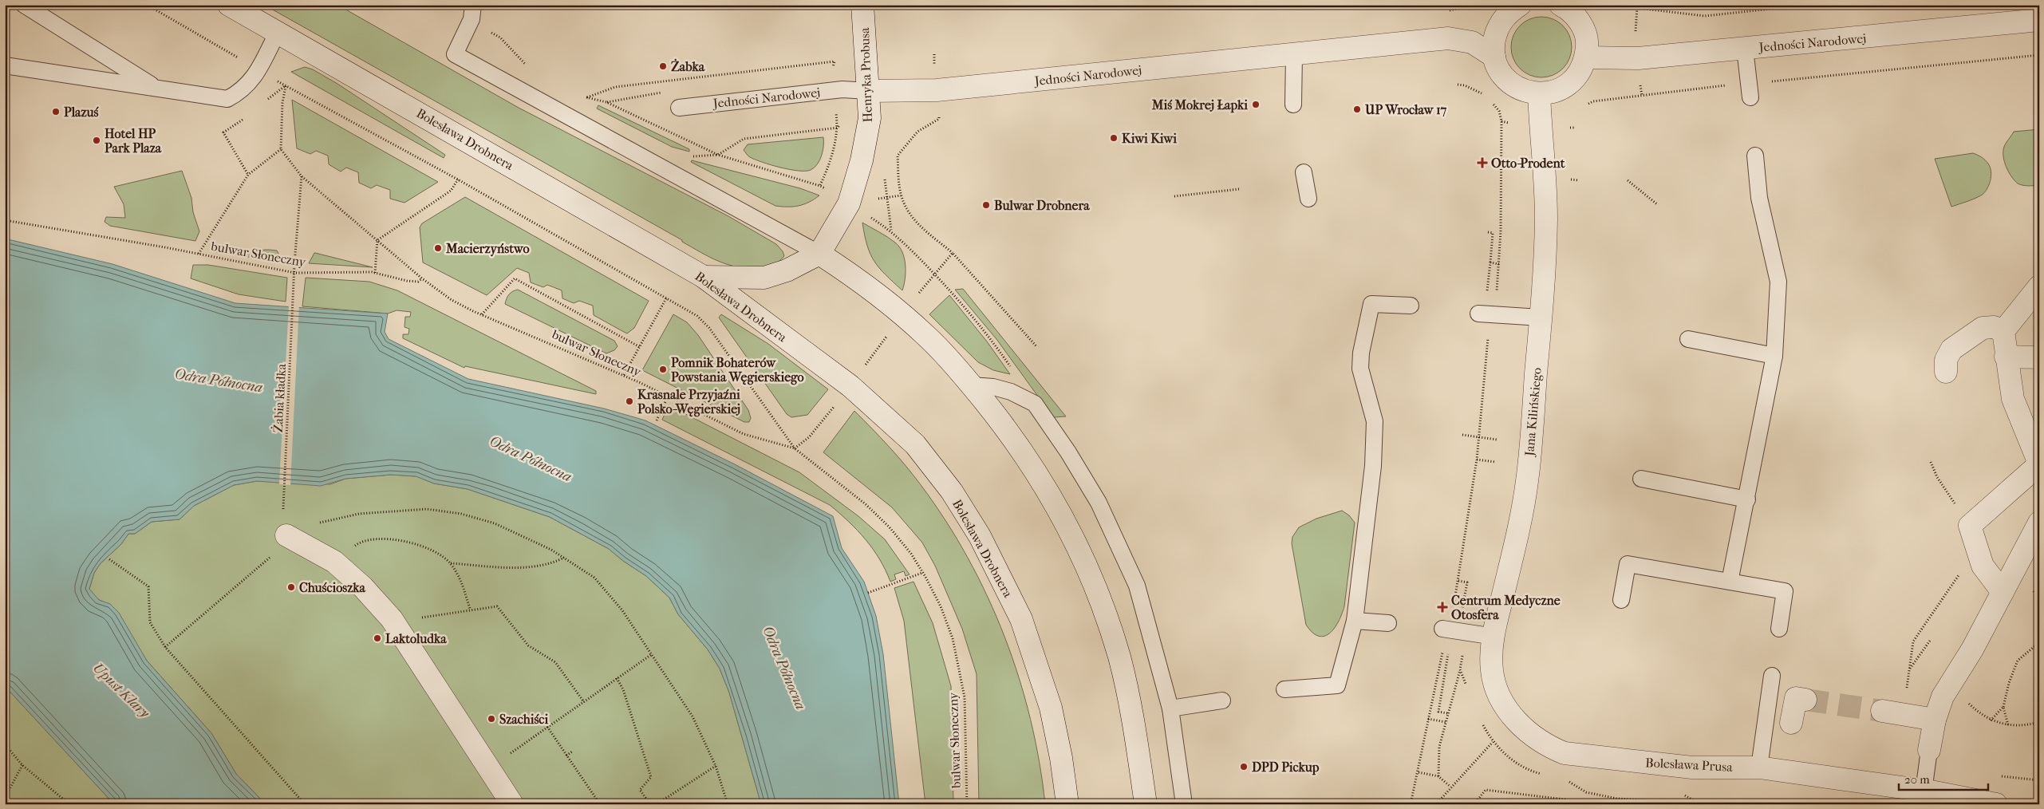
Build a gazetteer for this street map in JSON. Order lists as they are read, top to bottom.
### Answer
{
  "streets": {
    "street": [
      "Jedności Narodowej",
      "Henryka Probusa",
      "Bolesława Drobnera",
      "Jana Kilińskiego",
      "Bolesława Prusa"
    ],
    "path": ["bulwar Słoneczny", "Żabia kładka"]
  },
  "crossings": [
    ["Jedności Narodowej", "Henryka Probusa"],
    ["bulwar Słoneczny", "Żabia kładka"],
    ["Jana Kilińskiego", "Bolesława Prusa"]
  ],
  "water": ["Odra Północna", "Upust Klary"],
  "places": {
    "other": [
      "Żabka",
      "Miś Mokrej Łapki",
      "UP Wrocław 17",
      "Plazuś",
      "Kiwi Kiwi",
      "Hotel HP Park Plaza",
      "Bulwar Drobnera",
      "Macierzyństwo",
      "Pomnik Bohaterów Powstania Węgierskiego",
      "Krasnale Przyjaźni Polsko-Węgierskiej",
      "Chuścioszka",
      "Laktoludka",
      "Szachiści",
      "DPD Pickup"
    ],
    "health": ["Otto-Prodent", "Centrum Medyczne Otosfera"]
  },
  "scale_bar": "20 m"
}
